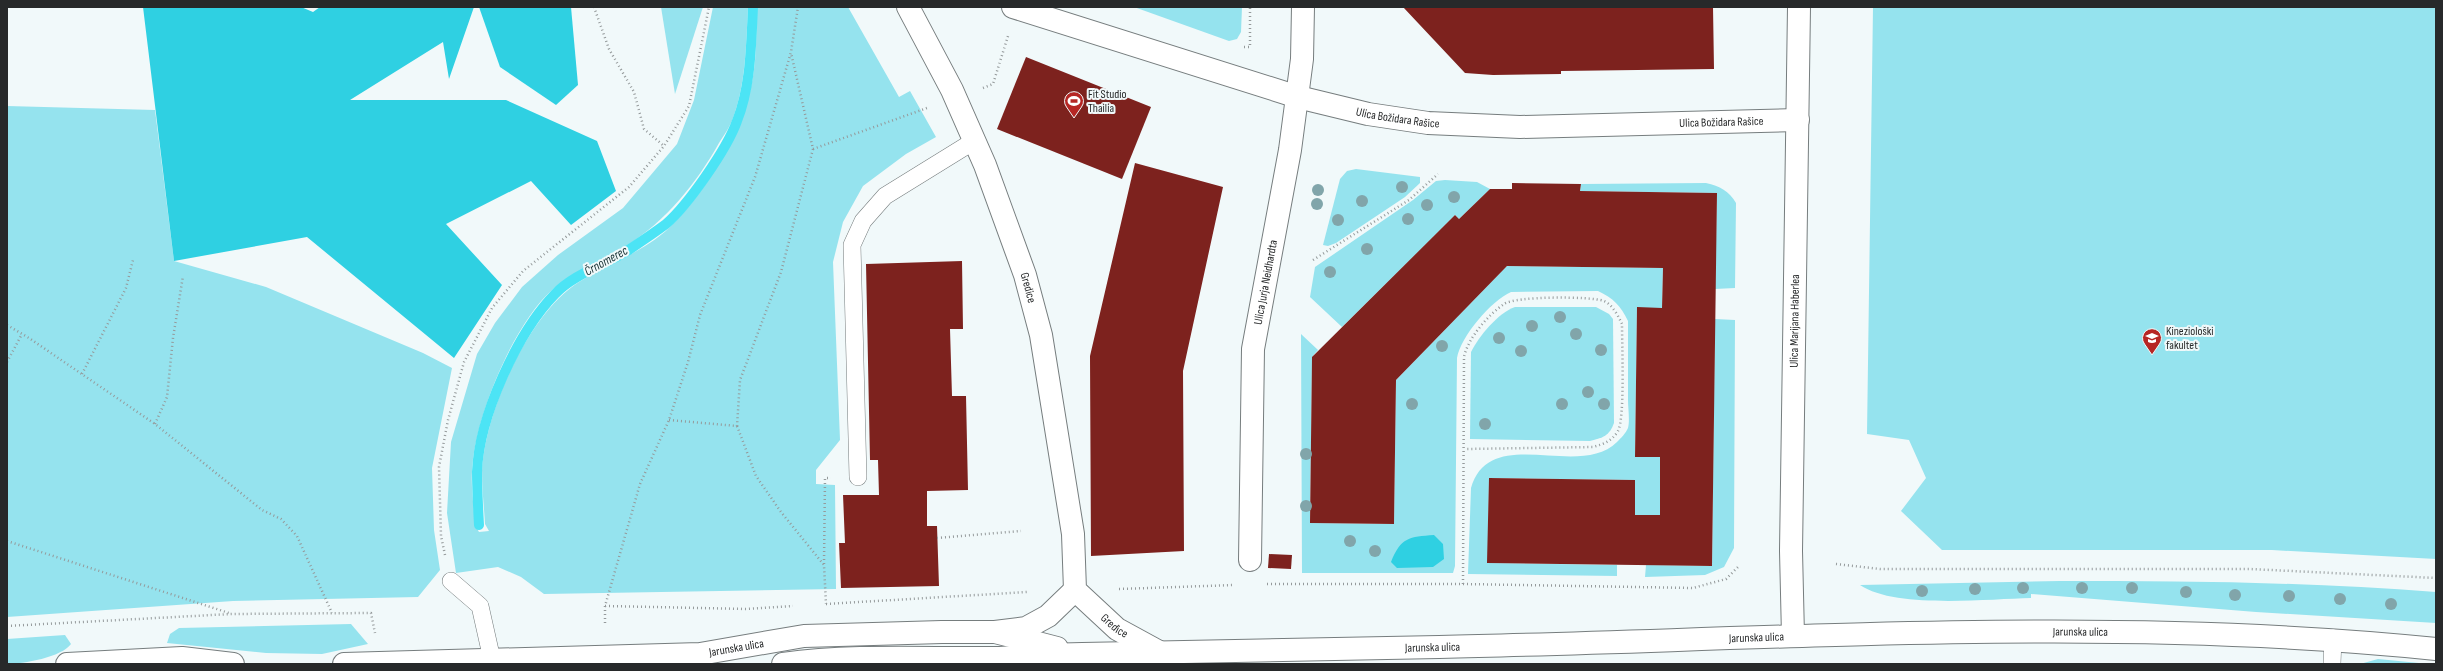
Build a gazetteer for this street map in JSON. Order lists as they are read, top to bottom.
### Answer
{
  "streets": {
    "street": [
      "Ulica Božidara Rašice",
      "Ulica Jurja Neidhardta",
      "Gredice",
      "Ulica Marijana Haberlea",
      "Jarunska ulica"
    ]
  },
  "crossings": [
    ["Ulica Božidara Rašice", "Ulica Jurja Neidhardta"],
    ["Ulica Božidara Rašice", "Ulica Marijana Haberlea"],
    ["Gredice", "Jarunska ulica"],
    ["Ulica Marijana Haberlea", "Jarunska ulica"]
  ],
  "water": ["Črnomerec"],
  "places": {
    "sports": ["Fit Studio Thailia"],
    "school or university": ["Kineziološki fakultet"]
  }
}
